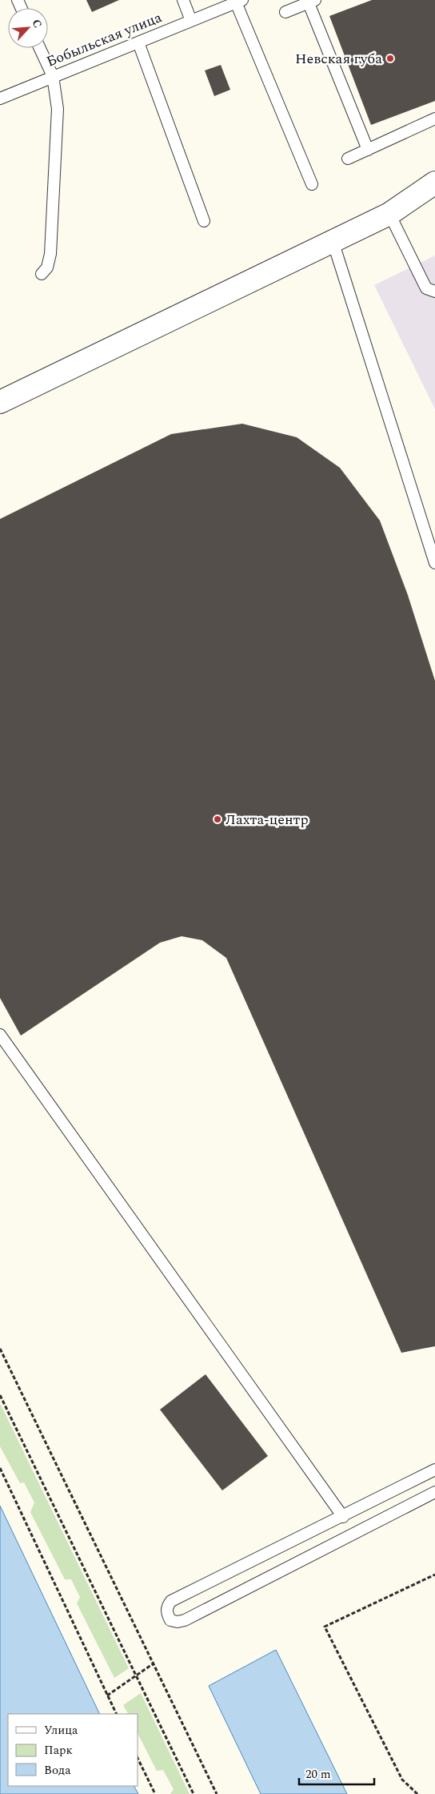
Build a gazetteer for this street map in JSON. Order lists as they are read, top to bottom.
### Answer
{
  "streets": {
    "lane": ["Бобыльская улица"]
  },
  "places": ["Невская губа", "Лахта-центр"],
  "legend": ["Улица", "Парк", "Вода"],
  "scale_bar": "20 m",
  "north": "top right"
}
